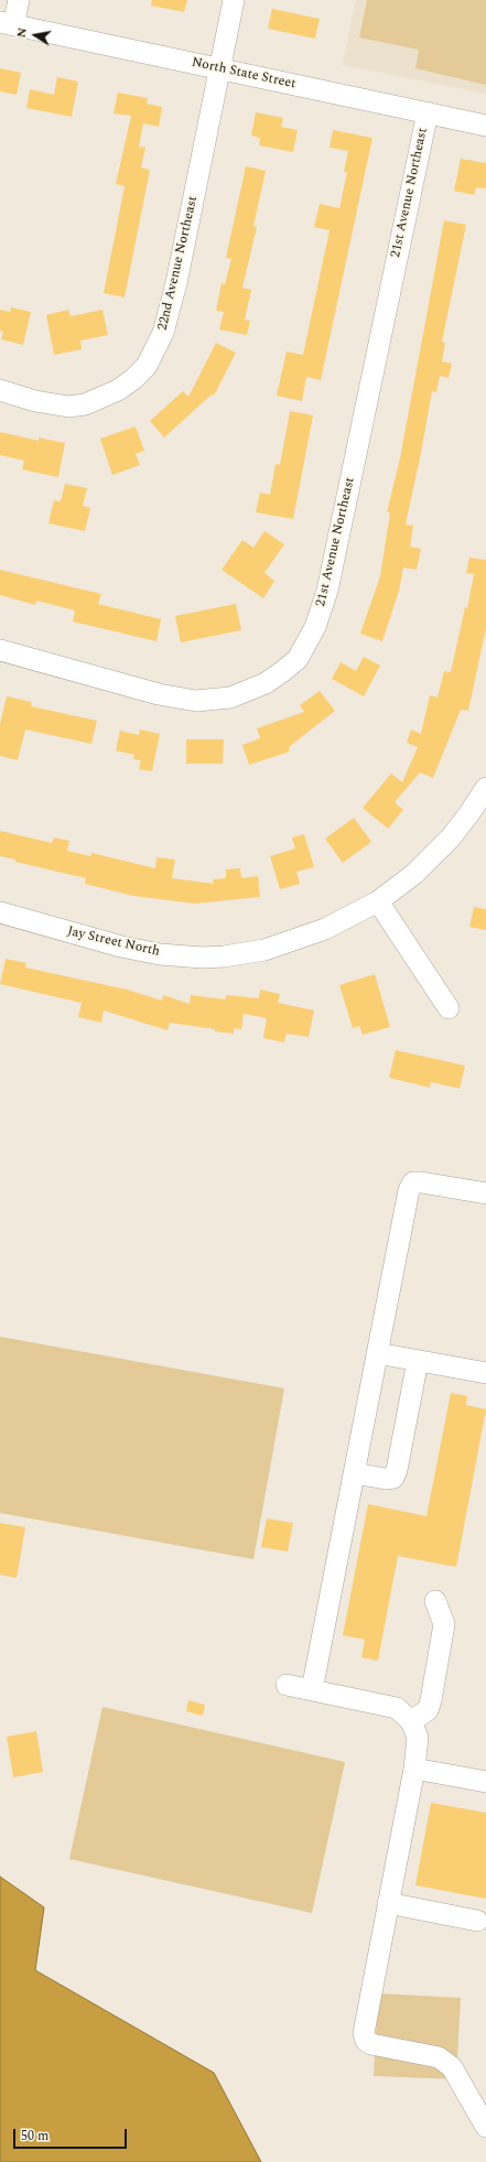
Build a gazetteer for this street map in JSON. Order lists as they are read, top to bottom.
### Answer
{
  "streets": {
    "street": [
      "North State Street",
      "21st Avenue Northeast",
      "22nd Avenue Northeast",
      "Jay Street North"
    ]
  },
  "crossings": [
    ["North State Street", "21st Avenue Northeast"],
    ["North State Street", "22nd Avenue Northeast"]
  ],
  "scale_bar": "50 m",
  "north": "left"
}
